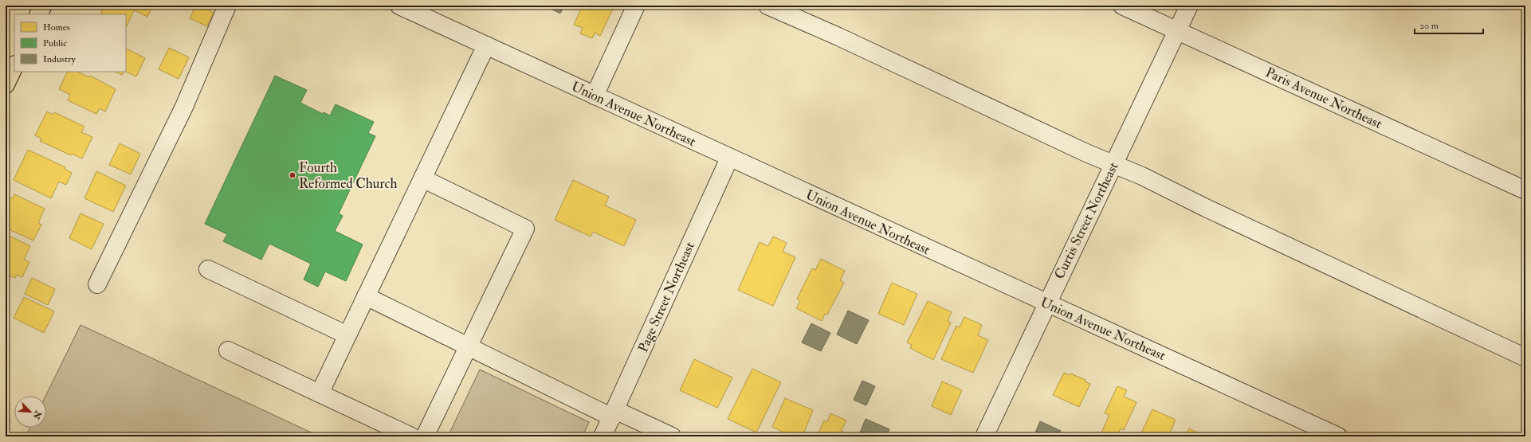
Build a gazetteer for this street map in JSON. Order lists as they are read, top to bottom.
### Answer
{
  "streets": {
    "street": [
      "Paris Avenue Northeast",
      "Union Avenue Northeast",
      "Curtis Street Northeast",
      "Page Street Northeast"
    ]
  },
  "crossings": [
    ["Paris Avenue Northeast", "Curtis Street Northeast"],
    ["Union Avenue Northeast", "Curtis Street Northeast"],
    ["Union Avenue Northeast", "Page Street Northeast"]
  ],
  "places": ["Fourth Reformed Church"],
  "legend": ["Homes", "Public", "Industry"],
  "scale_bar": "20 m",
  "north": "bottom right"
}
